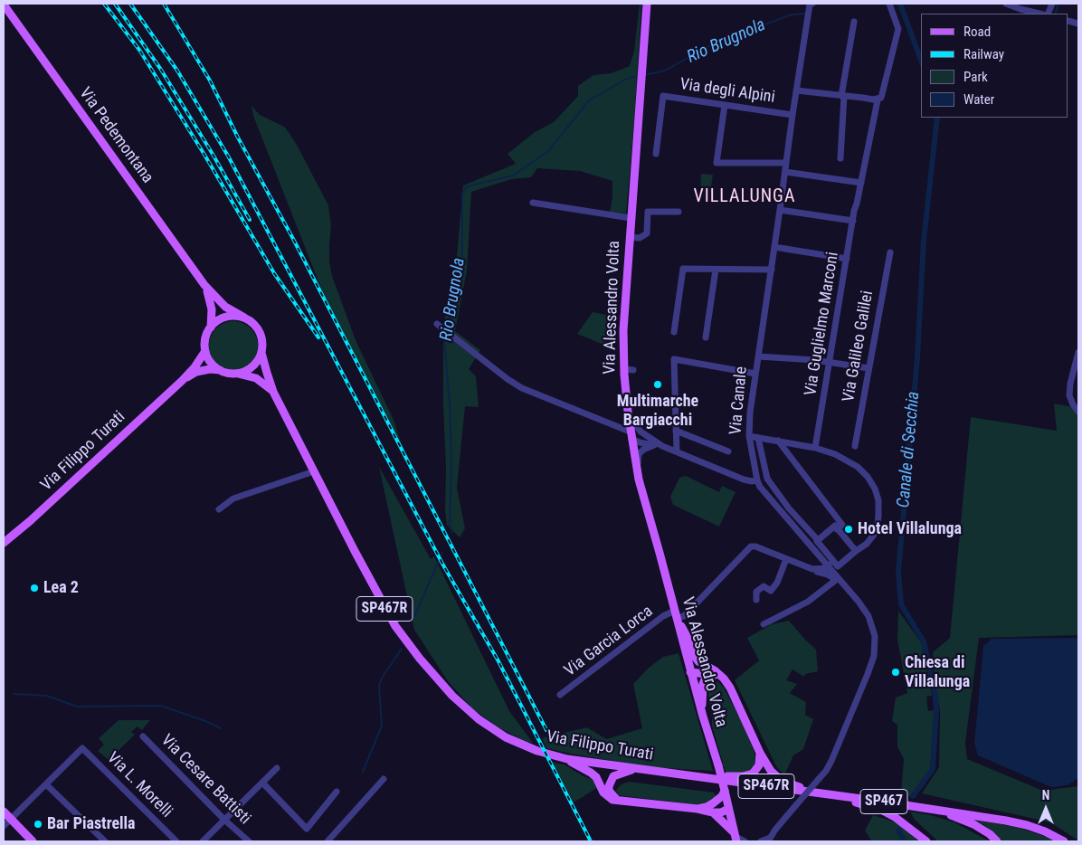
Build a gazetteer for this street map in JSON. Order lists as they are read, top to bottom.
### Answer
{
  "streets": {
    "main road": [
      "Via Pedemontana",
      "Via Alessandro Volta",
      "Via Filippo Turati",
      "SP467R",
      "SP467"
    ],
    "street": [
      "Via degli Alpini",
      "Via Guglielmo Marconi",
      "Via Galileo Galilei",
      "Via Canale",
      "Via Garcia Lorca",
      "Via Cesare Battisti",
      "Via L. Morelli"
    ]
  },
  "crossings": [
    ["Via degli Alpini", "Via Canale"],
    ["Via Alessandro Volta", "Via Garcia Lorca"],
    ["Via Filippo Turati", "SP467R"],
    ["Via Filippo Turati", "SP467"]
  ],
  "districts": ["VILLALUNGA"],
  "water": ["Rio Brugnola", "Canale di Secchia"],
  "places": [
    "Multimarche Bargiacchi",
    "Hotel Villalunga",
    "Lea 2",
    "Chiesa di Villalunga",
    "Bar Piastrella"
  ],
  "legend": [
    "Road",
    "Railway",
    "Park",
    "Water"
  ],
  "north": "top"
}
